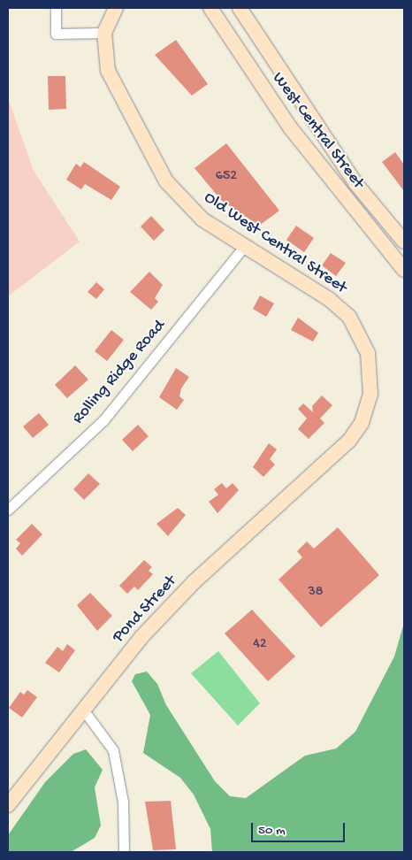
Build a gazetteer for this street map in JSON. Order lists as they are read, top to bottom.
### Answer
{
  "streets": {
    "main road": ["West Central Street", "Old West Central Street", "Pond Street"],
    "street": ["Rolling Ridge Road"]
  },
  "crossings": [
    ["Old West Central Street", "Rolling Ridge Road"],
    ["Old West Central Street", "Pond Street"]
  ],
  "house_numbers": ["652", "38", "42"],
  "scale_bar": "50 m"
}
